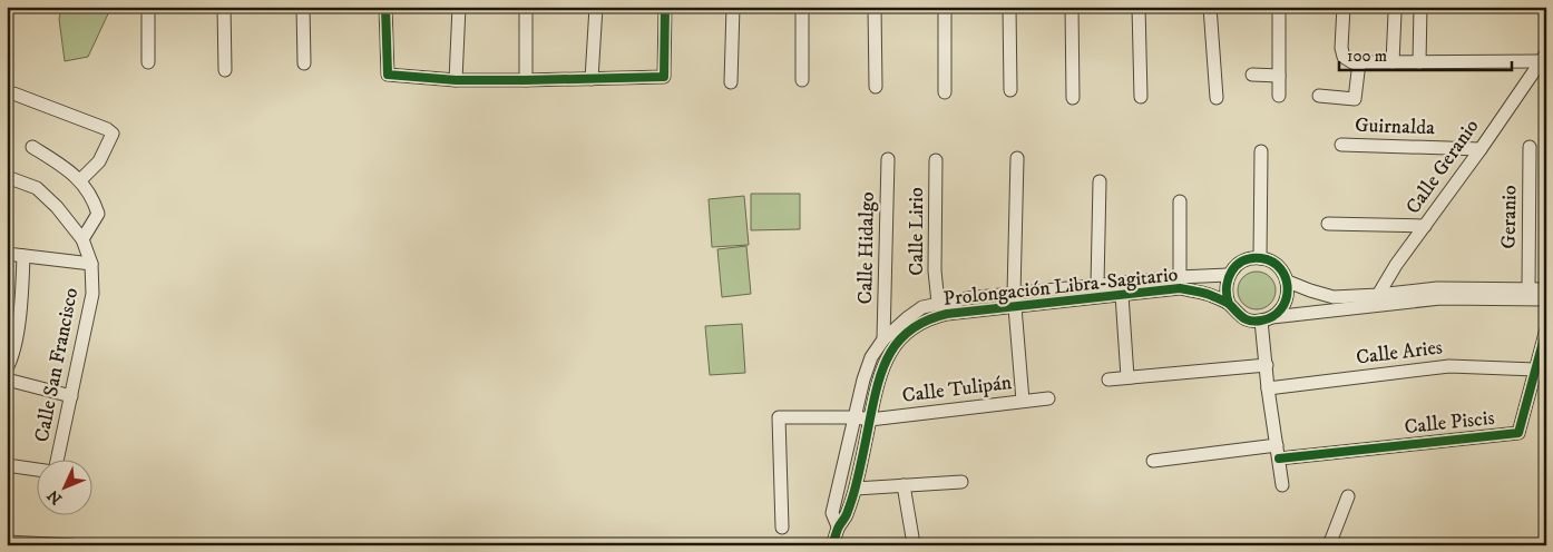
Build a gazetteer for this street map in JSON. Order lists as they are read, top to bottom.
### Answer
{
  "streets": {
    "street": [
      "Guirnalda",
      "Calle Geranio",
      "Geranio",
      "Calle Lirio",
      "Calle Hidalgo",
      "Prolongación Libra-Sagitario",
      "Calle Aries",
      "Calle San Francisco",
      "Calle Tulipán",
      "Calle Piscis"
    ]
  },
  "crossings": [
    ["Guirnalda", "Calle Geranio"],
    ["Calle Lirio", "Prolongación Libra-Sagitario"],
    ["Calle Hidalgo", "Prolongación Libra-Sagitario"],
    ["Prolongación Libra-Sagitario", "Calle Tulipán"],
    ["Calle Aries", "Calle Piscis"]
  ],
  "scale_bar": "100 m",
  "north": "bottom left"
}
